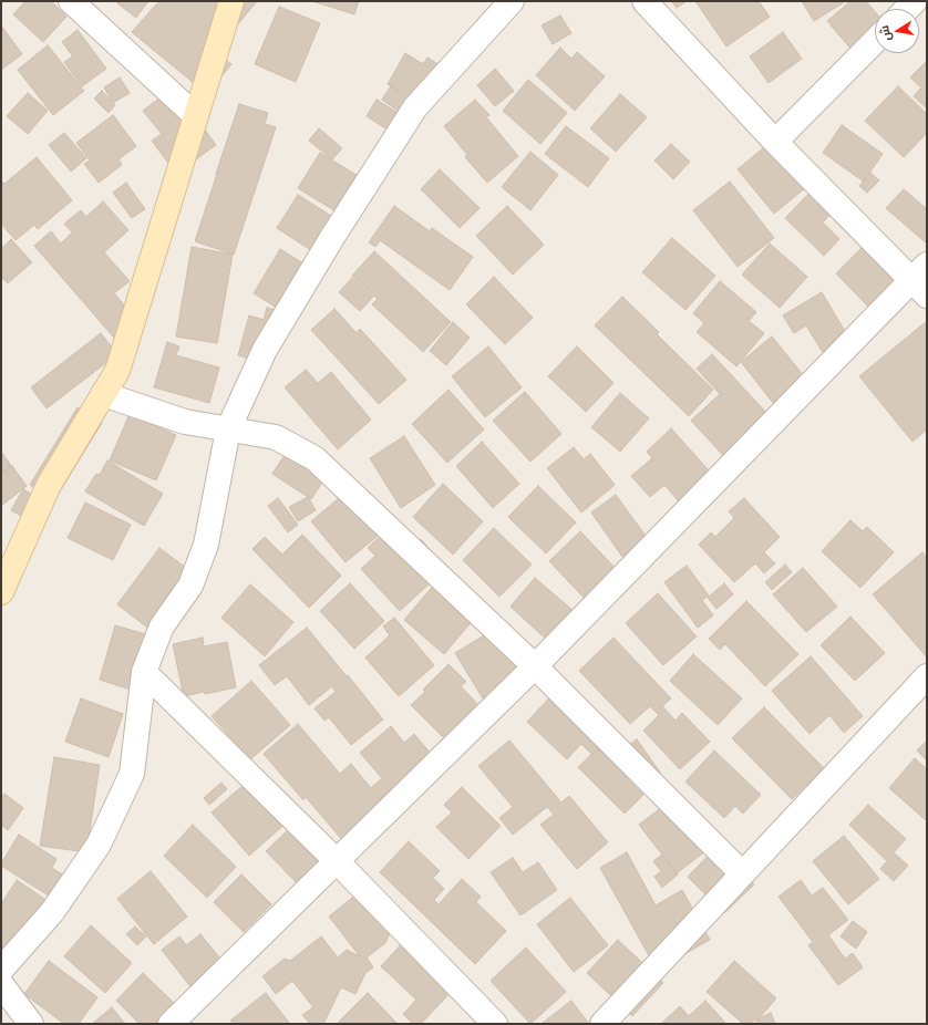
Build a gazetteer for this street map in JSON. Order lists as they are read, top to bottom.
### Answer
{
  "north": "left"
}
